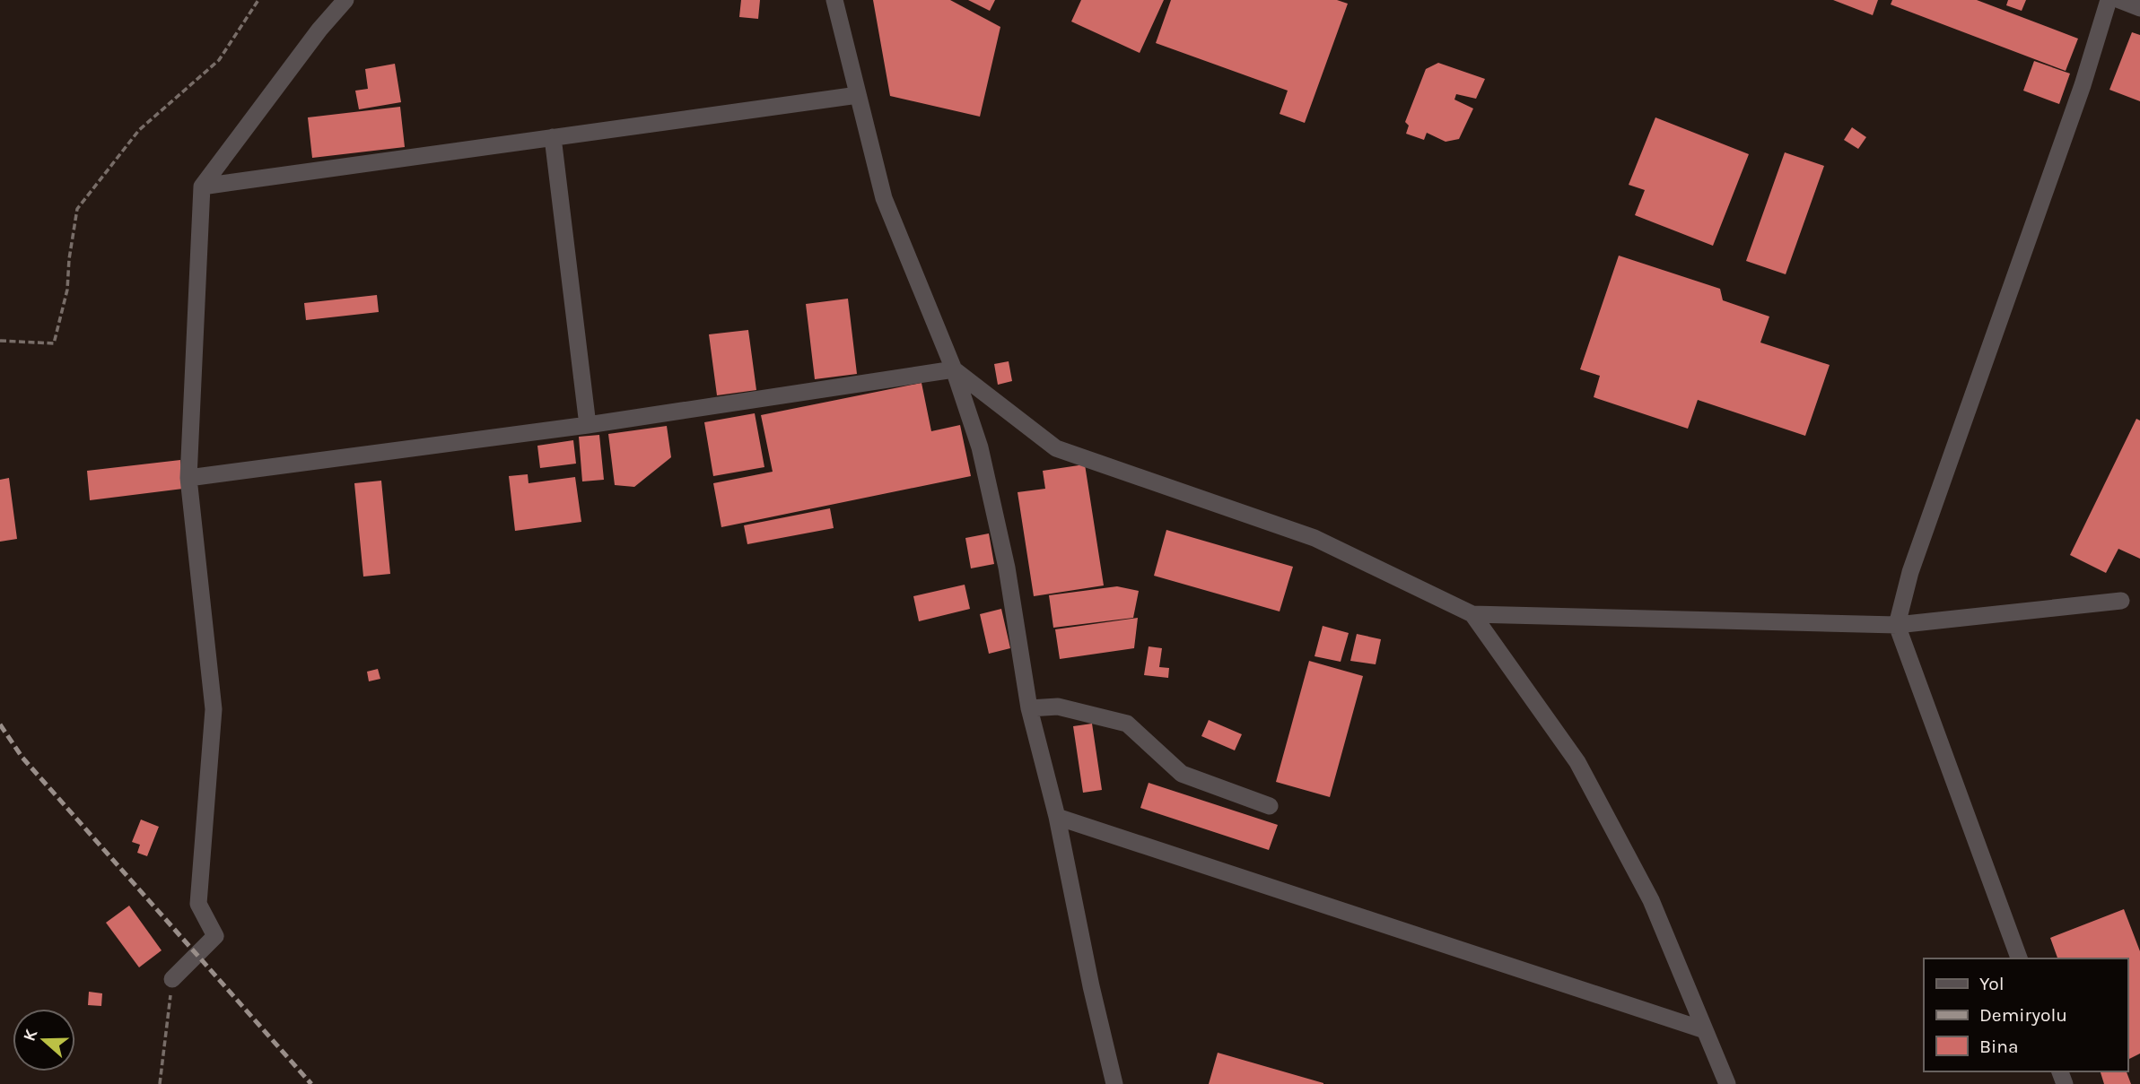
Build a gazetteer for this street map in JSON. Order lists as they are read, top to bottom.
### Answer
{
  "legend": ["Yol", "Demiryolu", "Bina"],
  "north": "left"
}
